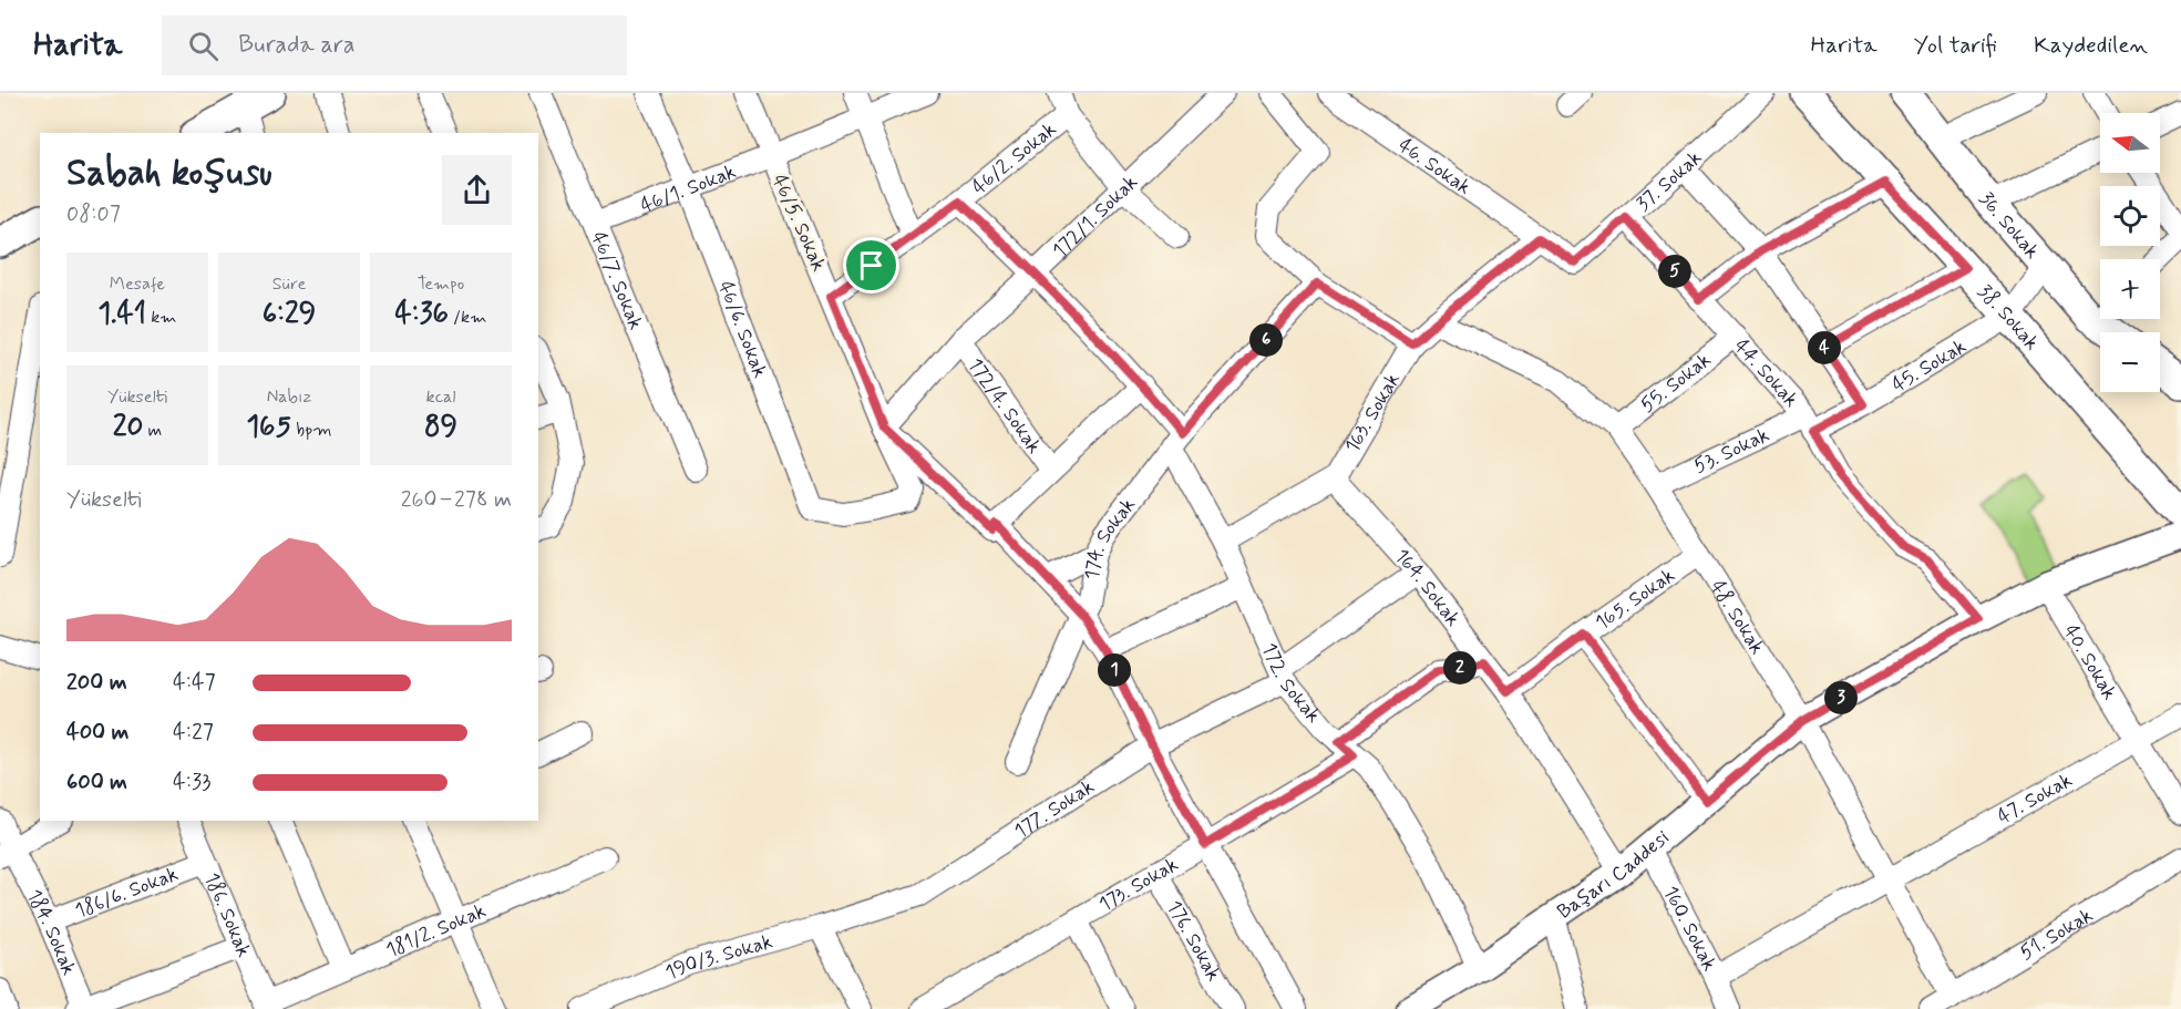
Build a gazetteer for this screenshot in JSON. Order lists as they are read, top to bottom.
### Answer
{
  "streets": {
    "main road": ["36. Sokak", "38. Sokak"],
    "street": [
      "46/2. Sokak",
      "46. Sokak",
      "37. Sokak",
      "46/1. Sokak",
      "172/1. Sokak",
      "46/5. Sokak",
      "46/7. Sokak",
      "46/6. Sokak",
      "45. Sokak",
      "44. Sokak",
      "55. Sokak",
      "172/4. Sokak",
      "163. Sokak",
      "53. Sokak",
      "174. Sokak",
      "164. Sokak",
      "165. Sokak",
      "48. Sokak",
      "40. Sokak",
      "172. Sokak",
      "47. Sokak",
      "177. Sokak",
      "Başarı Caddesi",
      "173. Sokak",
      "186/6. Sokak",
      "186. Sokak",
      "160. Sokak",
      "181/2. Sokak",
      "184. Sokak",
      "51. Sokak",
      "176. Sokak",
      "190/3. Sokak"
    ]
  },
  "crossings": [
    ["46/2. Sokak", "172/1. Sokak"],
    ["46/2. Sokak", "46/5. Sokak"],
    ["46/2. Sokak", "172. Sokak"],
    ["46. Sokak", "37. Sokak"],
    ["46. Sokak", "163. Sokak"],
    ["37. Sokak", "44. Sokak"],
    ["37. Sokak", "163. Sokak"],
    ["46/1. Sokak", "46/5. Sokak"],
    ["46/1. Sokak", "46/7. Sokak"],
    ["46/1. Sokak", "46/6. Sokak"],
    ["172/1. Sokak", "46/5. Sokak"],
    ["172/1. Sokak", "172/4. Sokak"],
    ["172/1. Sokak", "172. Sokak"],
    ["46/5. Sokak", "46/6. Sokak"],
    ["38. Sokak", "45. Sokak"],
    ["45. Sokak", "44. Sokak"],
    ["45. Sokak", "53. Sokak"],
    ["44. Sokak", "55. Sokak"],
    ["44. Sokak", "53. Sokak"],
    ["44. Sokak", "Başarı Caddesi"],
    ["55. Sokak", "48. Sokak"],
    ["163. Sokak", "164. Sokak"],
    ["163. Sokak", "48. Sokak"],
    ["53. Sokak", "48. Sokak"],
    ["174. Sokak", "172. Sokak"],
    ["164. Sokak", "165. Sokak"],
    ["164. Sokak", "177. Sokak"],
    ["164. Sokak", "Başarı Caddesi"],
    ["164. Sokak", "173. Sokak"],
    ["165. Sokak", "48. Sokak"],
    ["48. Sokak", "47. Sokak"],
    ["48. Sokak", "Başarı Caddesi"],
    ["48. Sokak", "51. Sokak"],
    ["40. Sokak", "47. Sokak"],
    ["40. Sokak", "Başarı Caddesi"],
    ["172. Sokak", "177. Sokak"],
    ["172. Sokak", "Başarı Caddesi"],
    ["172. Sokak", "173. Sokak"],
    ["47. Sokak", "160. Sokak"],
    ["177. Sokak", "190/3. Sokak"],
    ["Başarı Caddesi", "160. Sokak"],
    ["173. Sokak", "176. Sokak"],
    ["186/6. Sokak", "186. Sokak"],
    ["186/6. Sokak", "184. Sokak"],
    ["186. Sokak", "181/2. Sokak"]
  ],
  "north": "left",
  "page": {
    "header": "Harita",
    "search": "Burada ara",
    "nav": ["Harita", "Yol tarifi", "Kaydedilen"],
    "map_buttons": ["+", "−"],
    "heading": ["Sabah koşusu", "08:07"],
    "stats": [
      ["Mesafe", "1.41 km"],
      ["Süre", "6:29"],
      ["Tempo", "4:36 /km"],
      ["Yükselti", "20 m"],
      ["Nabız", "165 bpm"],
      ["kcal", "89"]
    ],
    "pins": [
      "5",
      "6",
      "4",
      "2",
      "1",
      "3"
    ],
    "chart": ["Yükselti", "260–278 m"],
    "list": [
      {
        "name": "200 m",
        "note": "4:47"
      },
      {
        "name": "400 m",
        "note": "4:27"
      },
      {
        "name": "600 m",
        "note": "4:33"
      }
    ]
  }
}
